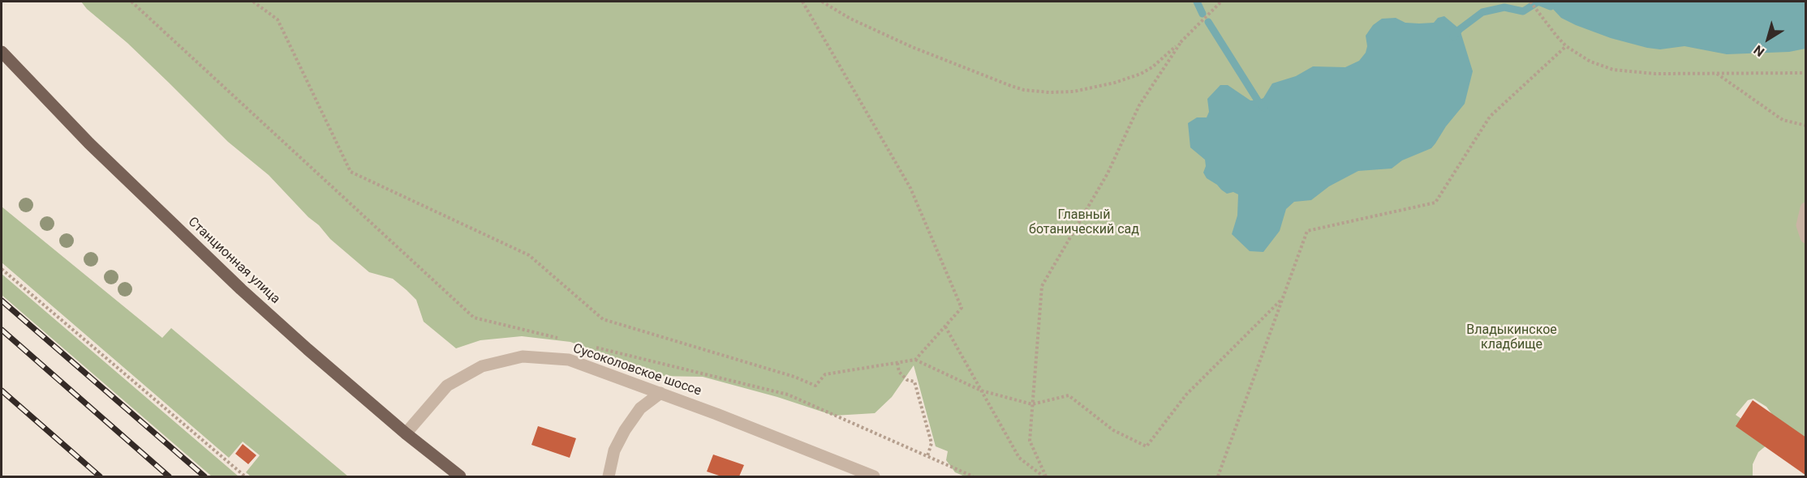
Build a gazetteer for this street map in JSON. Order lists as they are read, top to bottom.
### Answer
{
  "streets": {
    "main road": ["Станционная улица"],
    "street": ["Сусоколовское шоссе"]
  },
  "crossings": [
    ["Станционная улица", "Сусоколовское шоссе"]
  ],
  "parks": ["Главный ботанический сад", "Владыкинское кладбище"],
  "north": "bottom left"
}
